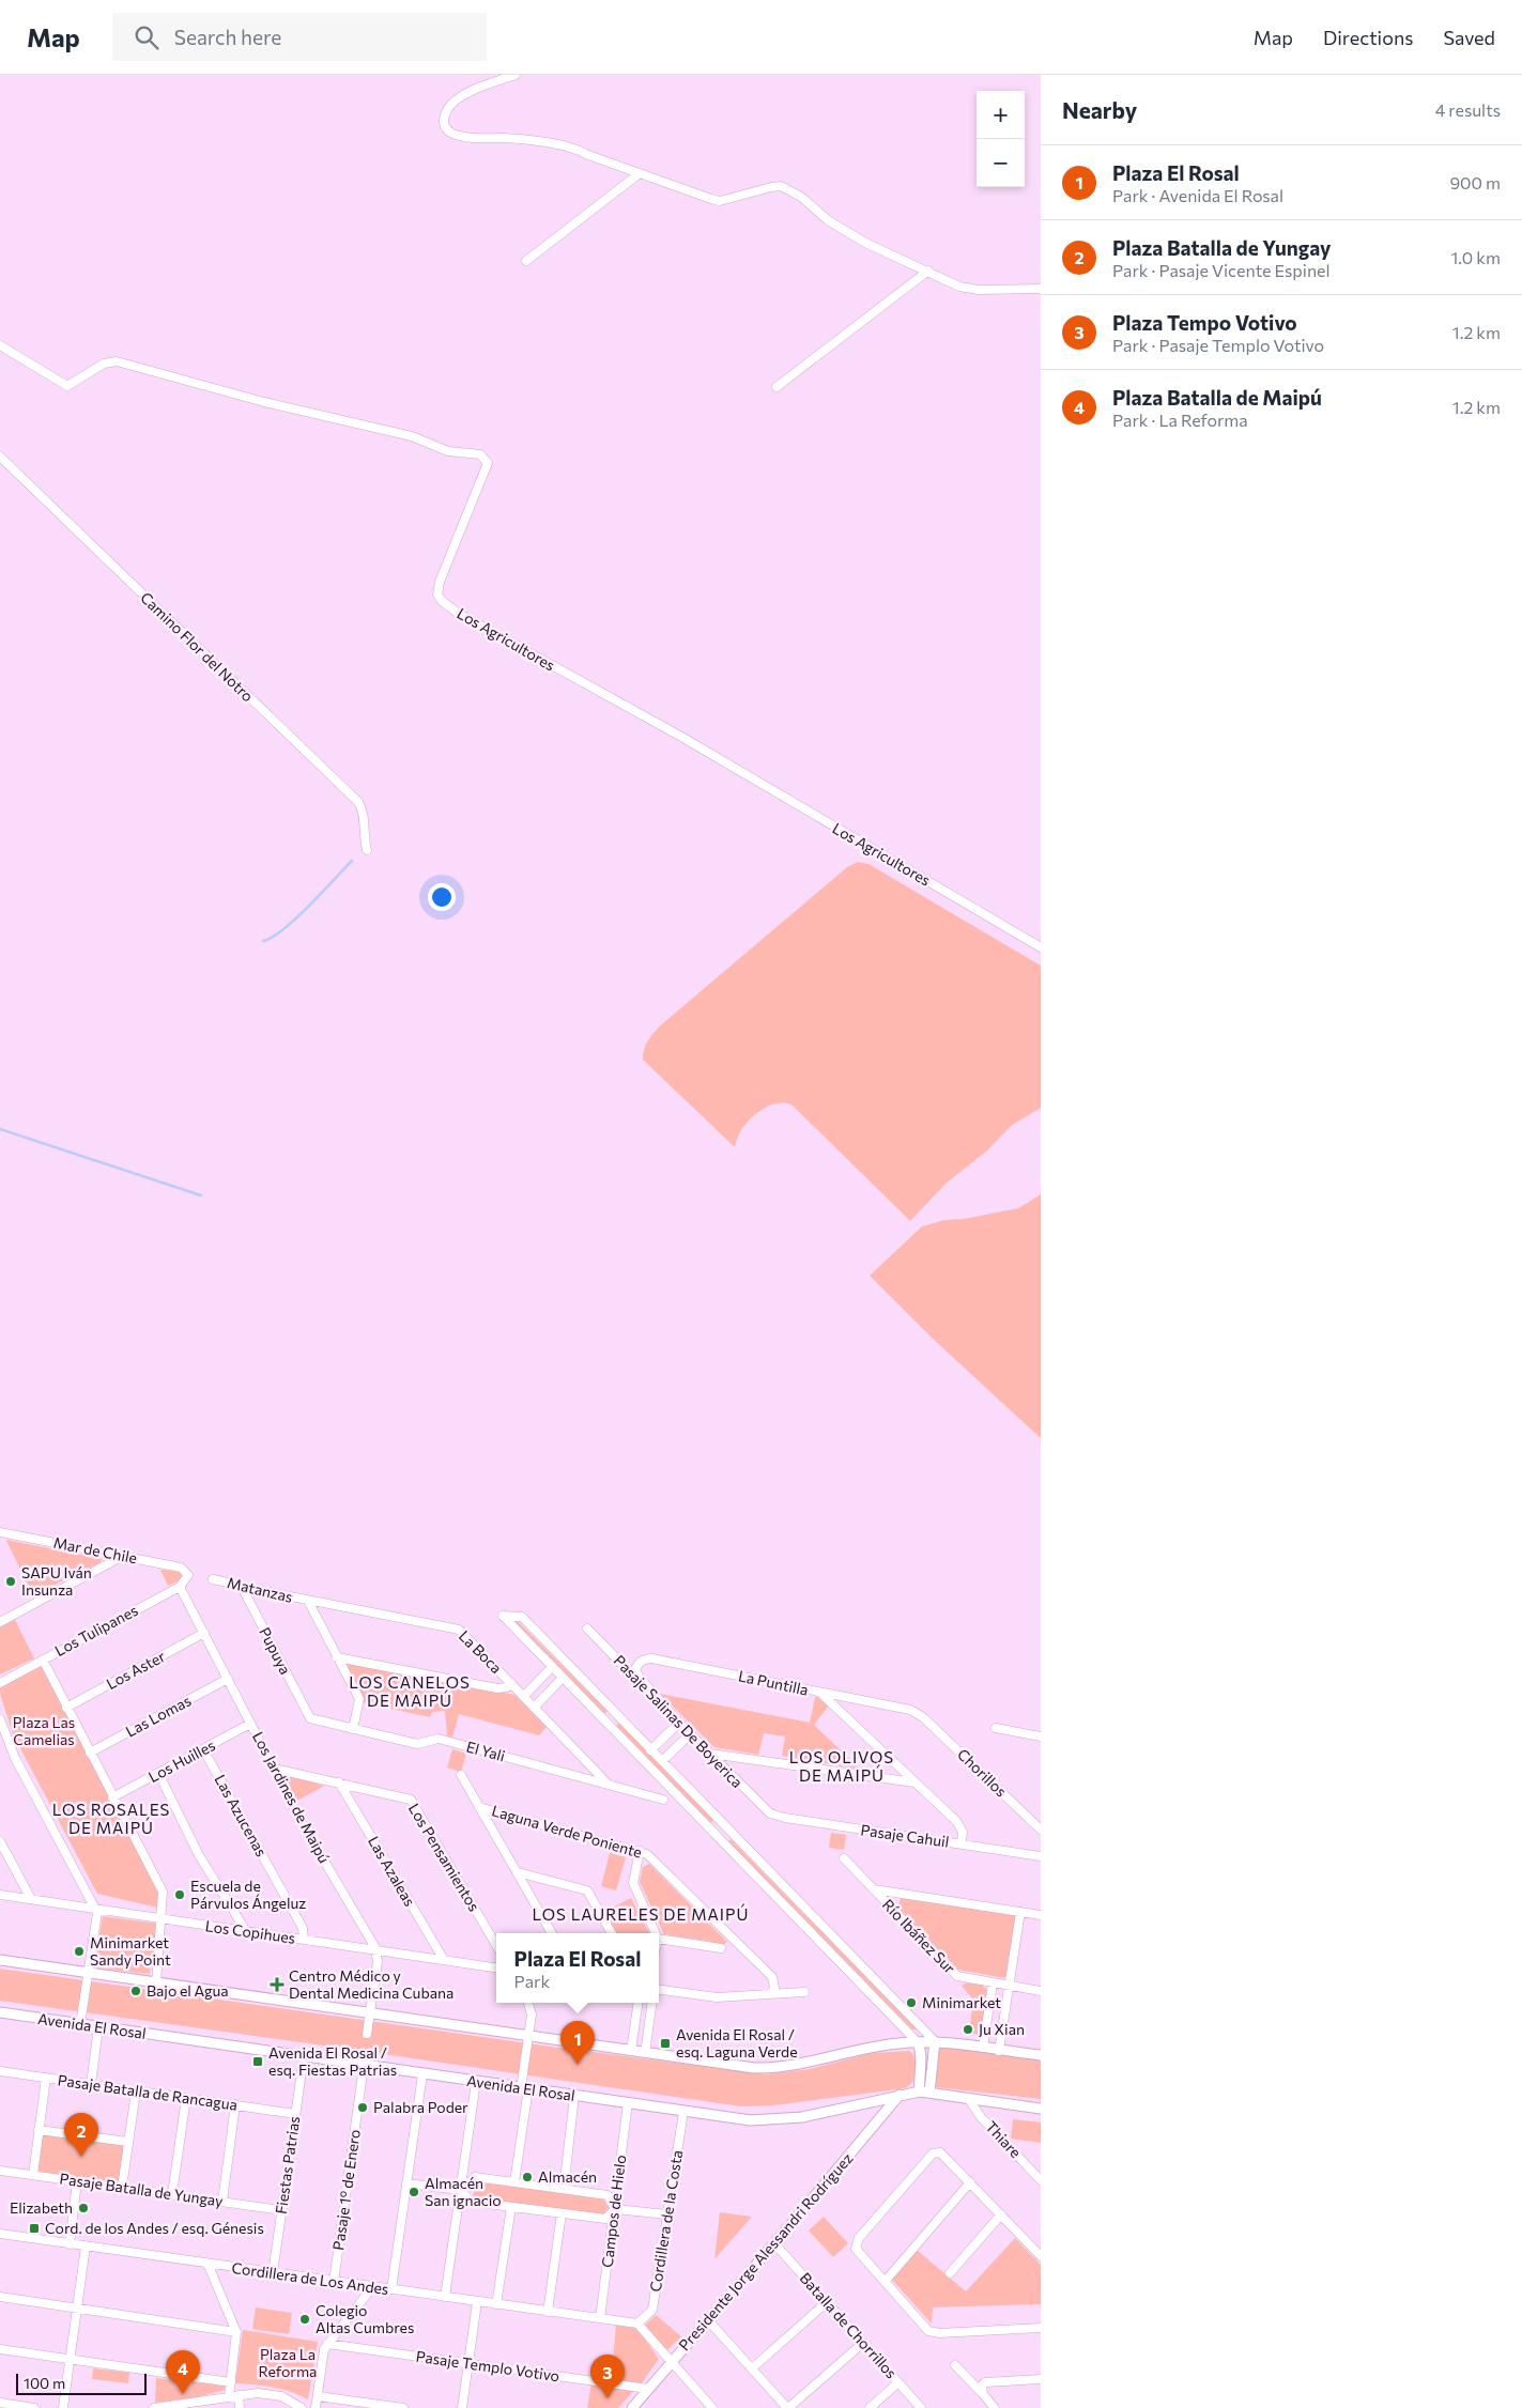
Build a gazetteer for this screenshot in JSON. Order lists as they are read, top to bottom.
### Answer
{
  "streets": {
    "street": [
      "Los Agricultores",
      "Camino Flor del Notro",
      "Mar de Chile",
      "Matanzas",
      "Los Tulipanes",
      "Pupuya",
      "La Boca",
      "Los Aster",
      "La Puntilla",
      "Las Lomas",
      "Pasaje Salinas De Boyerica",
      "El Yali",
      "Los Huilles",
      "Chorillos",
      "Los Jardines de Maipú",
      "Las Azucenas",
      "Laguna Verde Poniente",
      "Pasaje Cahuil",
      "Los Pensamientos",
      "Las Azaleas",
      "Los Copihues",
      "Río Ibáñez Sur",
      "Avenida El Rosal",
      "Pasaje Batalla de Rancagua",
      "Thiare",
      "Fiestas Patrias",
      "Pasaje Batalla de Yungay",
      "Pasaje 1º de Enero",
      "Campos de Hielo",
      "Cordillera de la Costa",
      "Presidente Jorge Alessandri Rodríguez",
      "Cordillera de Los Andes",
      "Batalla de Chorrillos",
      "Pasaje Templo Votivo"
    ]
  },
  "crossings": [
    ["Mar de Chile", "Los Tulipanes"],
    ["Matanzas", "Pupuya"],
    ["Matanzas", "La Boca"],
    ["Los Tulipanes", "Los Jardines de Maipú"],
    ["Pupuya", "El Yali"],
    ["La Boca", "El Yali"],
    ["Los Aster", "Los Jardines de Maipú"],
    ["La Puntilla", "Pasaje Salinas De Boyerica"],
    ["La Puntilla", "Chorillos"],
    ["Las Lomas", "Los Jardines de Maipú"],
    ["Pasaje Salinas De Boyerica", "Pasaje Cahuil"],
    ["Los Huilles", "Los Jardines de Maipú"],
    ["Los Huilles", "Las Azucenas"],
    ["Los Jardines de Maipú", "Los Pensamientos"],
    ["Los Jardines de Maipú", "Los Copihues"],
    ["Las Azucenas", "Los Copihues"],
    ["Los Pensamientos", "Las Azaleas"],
    ["Las Azaleas", "Los Copihues"],
    ["Avenida El Rosal", "Thiare"],
    ["Avenida El Rosal", "Fiestas Patrias"],
    ["Avenida El Rosal", "Pasaje 1º de Enero"],
    ["Avenida El Rosal", "Campos de Hielo"],
    ["Avenida El Rosal", "Cordillera de la Costa"],
    ["Avenida El Rosal", "Presidente Jorge Alessandri Rodríguez"],
    ["Pasaje Batalla de Rancagua", "Fiestas Patrias"],
    ["Fiestas Patrias", "Pasaje Batalla de Yungay"],
    ["Fiestas Patrias", "Cordillera de Los Andes"],
    ["Pasaje 1º de Enero", "Cordillera de Los Andes"],
    ["Campos de Hielo", "Cordillera de Los Andes"],
    ["Cordillera de la Costa", "Cordillera de Los Andes"],
    ["Presidente Jorge Alessandri Rodríguez", "Batalla de Chorrillos"],
    ["Presidente Jorge Alessandri Rodríguez", "Pasaje Templo Votivo"]
  ],
  "districts": [
    "LOS CANELOS DE MAIPÚ",
    "LOS OLIVOS DE MAIPÚ",
    "LOS ROSALES DE MAIPÚ",
    "LOS LAURELES DE MAIPÚ"
  ],
  "parks": ["Plaza Las Camelias", "Plaza La Reforma"],
  "places": {
    "other": [
      "SAPU Iván Insunza",
      "Escuela de Párvulos Ángeluz",
      "Minimarket Sandy Point",
      "Bajo el Agua",
      "Minimarket",
      "Ju Xian",
      "Palabra Poder",
      "Almacén",
      "Almacén San ignacio",
      "Elizabeth",
      "Colegio Altas Cumbres"
    ],
    "health": ["Centro Médico y Dental Medicina Cubana"],
    "transit": ["Avenida El Rosal / esq. Laguna Verde", "Avenida El Rosal / esq. Fiestas Patrias", "Cord. de los Andes / esq. Génesis"]
  },
  "scale_bar": "100 m",
  "page": {
    "header": "Map",
    "search": "Search here",
    "nav": ["Map", "Directions", "Saved"],
    "heading": ["Nearby", "4 results"],
    "map_buttons": ["+", "−"],
    "list": [
      {
        "mark": "1",
        "name": "Plaza El Rosal",
        "note": "Park · Avenida El Rosal",
        "value": "900 m"
      },
      {
        "mark": "2",
        "name": "Plaza Batalla de Yungay",
        "note": "Park · Pasaje Vicente Espinel",
        "value": "1.0 km"
      },
      {
        "mark": "3",
        "name": "Plaza Tempo Votivo",
        "note": "Park · Pasaje Templo Votivo",
        "value": "1.2 km"
      },
      {
        "mark": "4",
        "name": "Plaza Batalla de Maipú",
        "note": "Park · La Reforma",
        "value": "1.2 km"
      }
    ],
    "popup": ["Plaza El Rosal", "Park"],
    "pins": [
      "1",
      "2",
      "4",
      "3"
    ],
    "scale": "100 m"
  }
}
